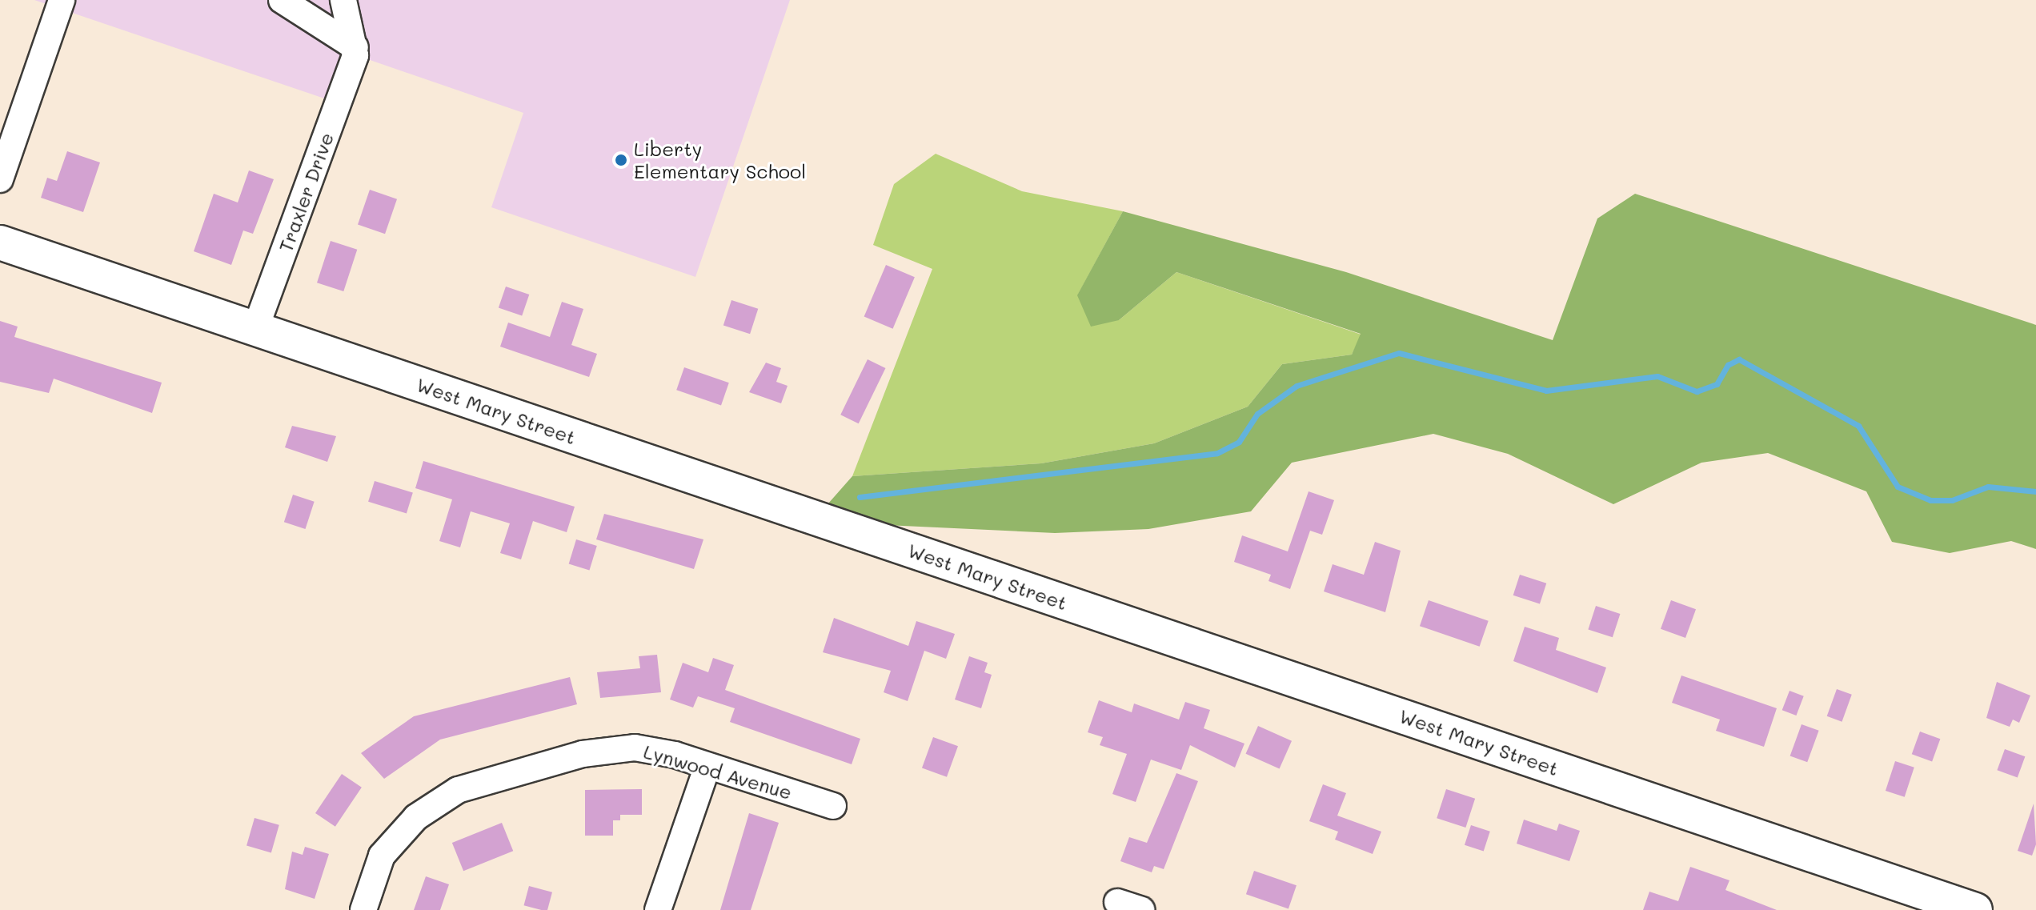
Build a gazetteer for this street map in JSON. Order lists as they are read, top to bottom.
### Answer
{
  "streets": {
    "main road": ["West Mary Street"],
    "street": ["Traxler Drive", "Lynwood Avenue"]
  },
  "crossings": [
    ["Traxler Drive", "West Mary Street"]
  ],
  "places": ["Liberty Elementary School"]
}
